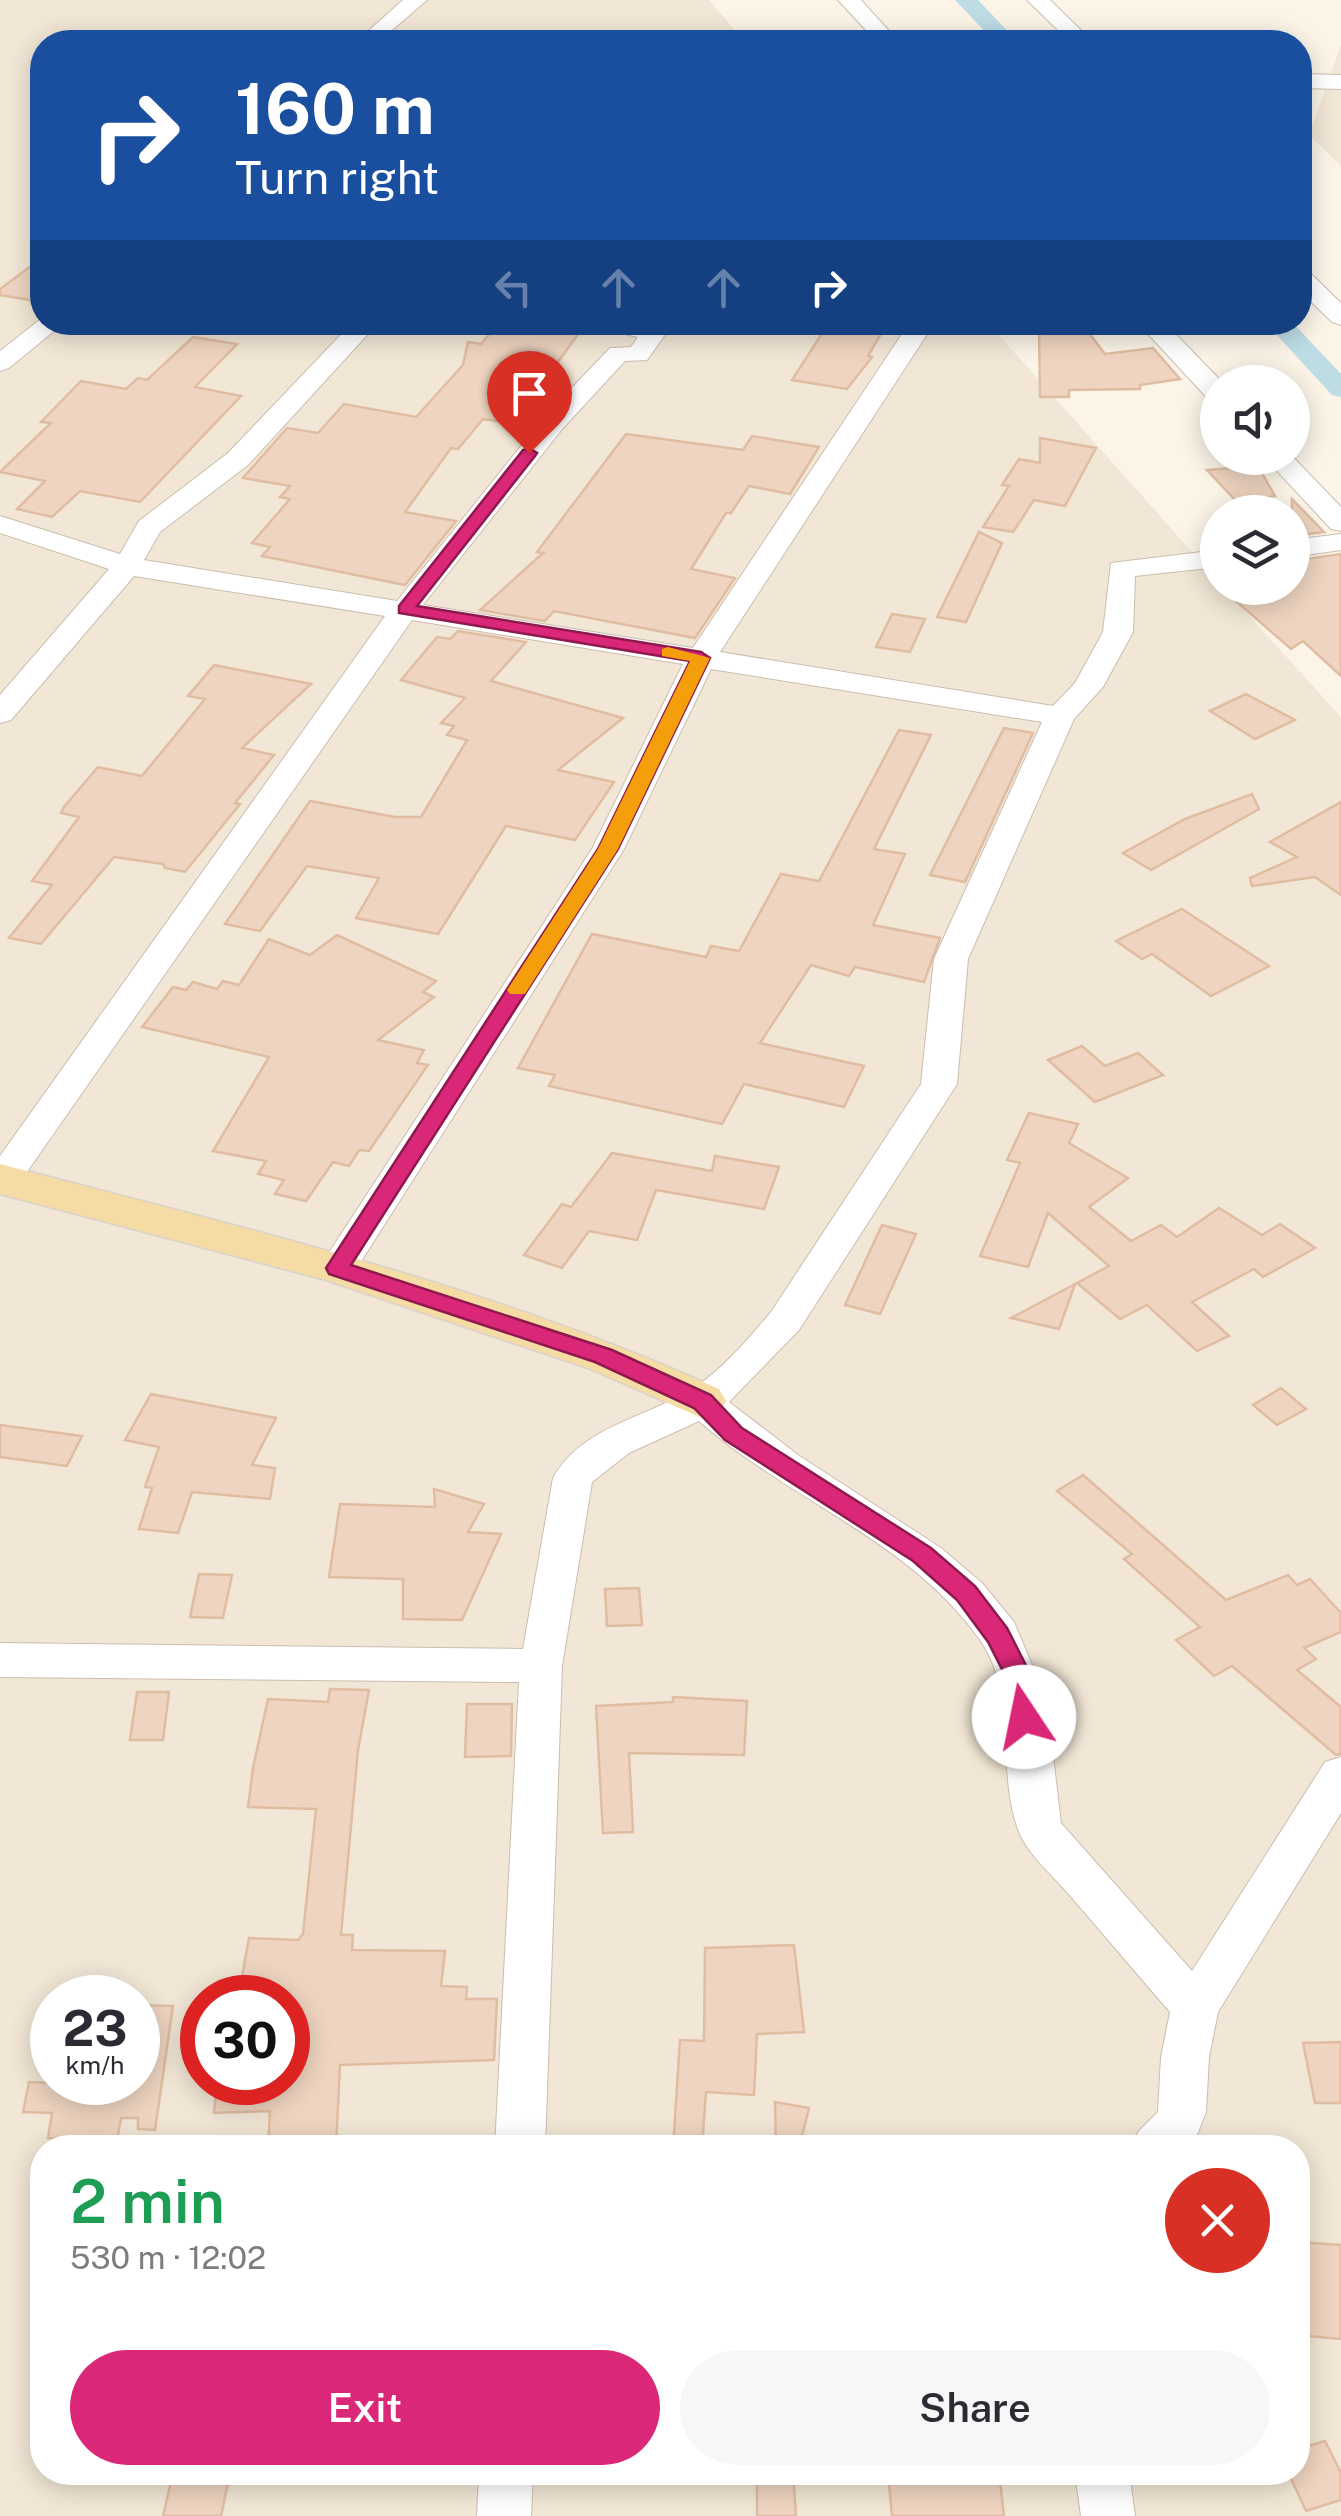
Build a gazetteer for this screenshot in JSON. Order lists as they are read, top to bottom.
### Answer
{
  "page": {
    "turn": ["160 m", "Turn right"],
    "speed": "23 km/h",
    "limit": "30",
    "heading": ["2 min", "530 m · 12:02"],
    "buttons": ["Exit", "Share"]
  }
}
